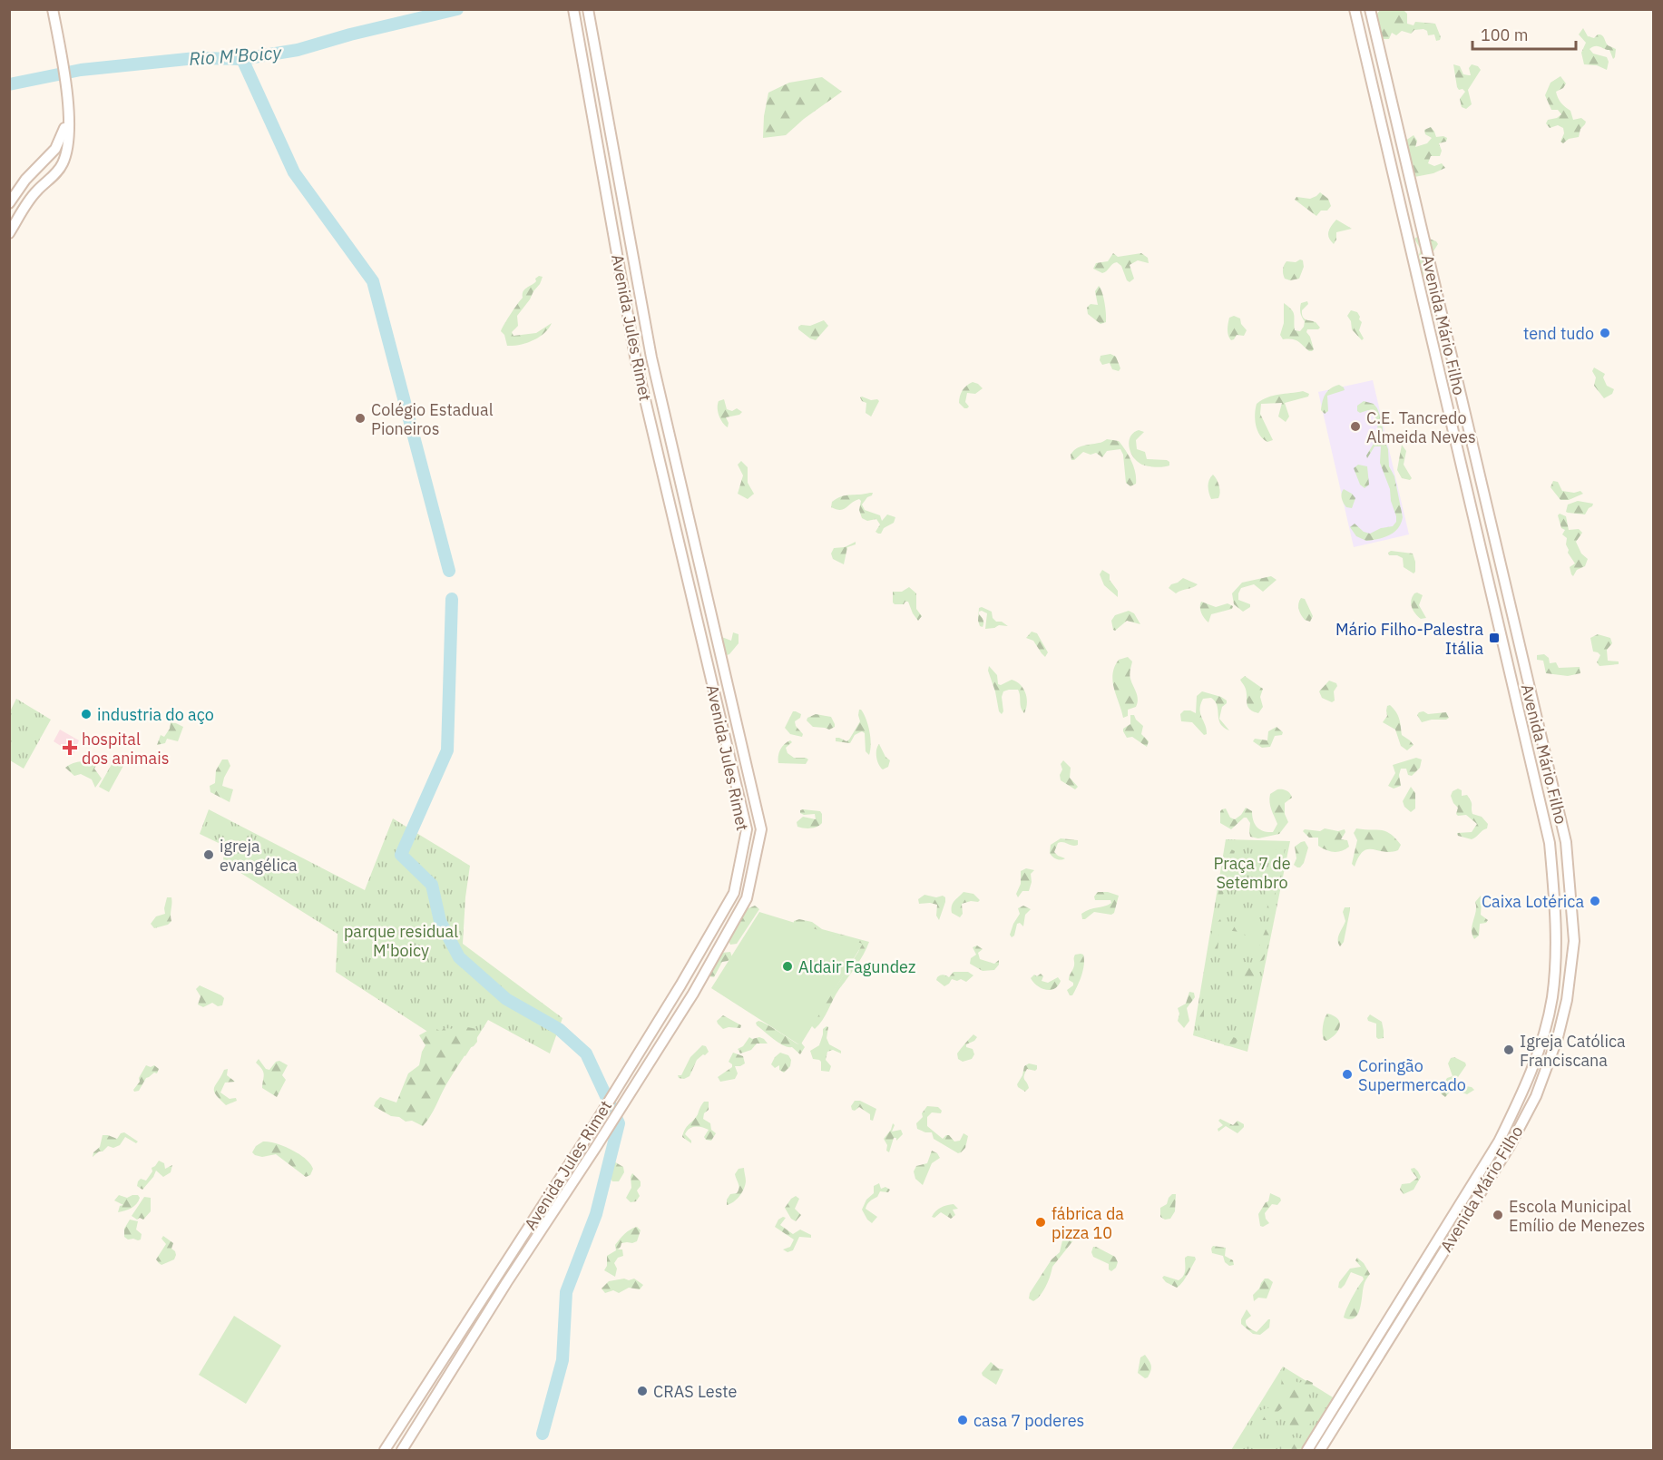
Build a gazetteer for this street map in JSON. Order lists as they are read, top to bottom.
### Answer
{
  "streets": {
    "main road": ["Avenida Mário Filho", "Avenida Jules Rimet"]
  },
  "water": ["Rio M'Boicy"],
  "parks": ["Praça 7 de Setembro", "parque residual M'boicy"],
  "places": {
    "other": [
      "tend tudo",
      "Colégio Estadual Pioneiros",
      "C.E. Tancredo Almeida Neves",
      "industria do aço",
      "igreja evangélica",
      "Caixa Lotérica",
      "Aldair Fagundez",
      "Igreja Católica Franciscana",
      "Coringão Supermercado",
      "Escola Municipal Emílio de Menezes",
      "fábrica da pizza 10",
      "CRAS Leste",
      "casa 7 poderes"
    ],
    "transit": ["Mário Filho-Palestra Itália"],
    "health": ["hospital dos animais"]
  },
  "scale_bar": "100 m"
}
